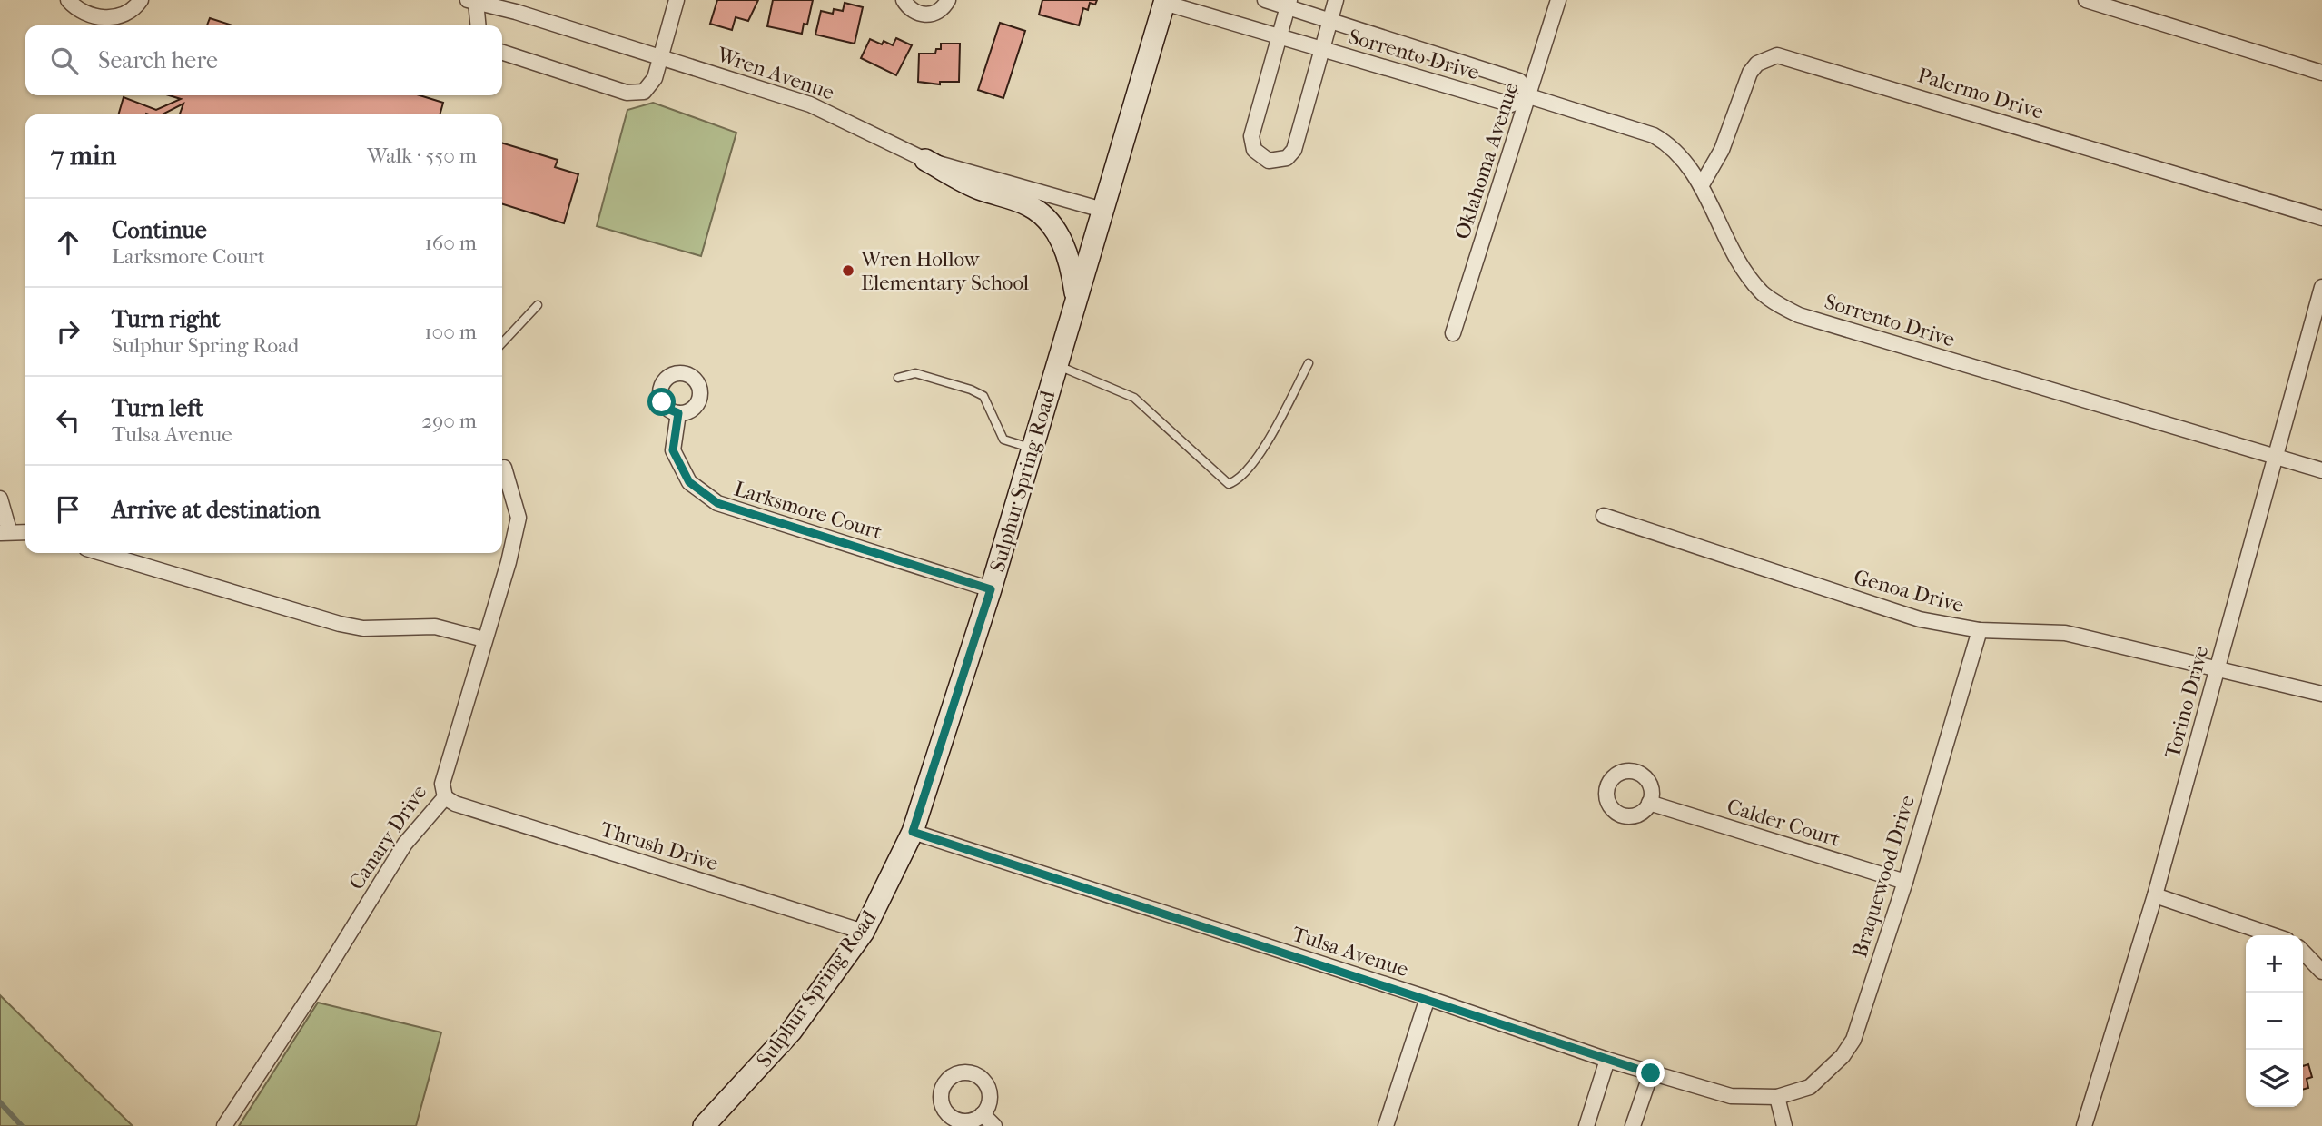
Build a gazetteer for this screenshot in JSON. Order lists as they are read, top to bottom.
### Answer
{
  "streets": {
    "main road": ["Sulphur Spring Road"],
    "street": [
      "Sorrento Drive",
      "Wren Avenue",
      "Palermo Drive",
      "Oklahoma Avenue",
      "Larksmore Court",
      "Genoa Drive",
      "Torino Drive",
      "Calder Court",
      "Canary Drive",
      "Thrush Drive",
      "Braquewood Drive",
      "Tulsa Avenue"
    ]
  },
  "crossings": [
    ["Sorrento Drive", "Palermo Drive"],
    ["Sorrento Drive", "Oklahoma Avenue"],
    ["Sorrento Drive", "Sulphur Spring Road"],
    ["Sorrento Drive", "Torino Drive"],
    ["Wren Avenue", "Sulphur Spring Road"],
    ["Sulphur Spring Road", "Larksmore Court"],
    ["Sulphur Spring Road", "Thrush Drive"],
    ["Sulphur Spring Road", "Tulsa Avenue"],
    ["Genoa Drive", "Torino Drive"],
    ["Genoa Drive", "Braquewood Drive"],
    ["Calder Court", "Braquewood Drive"],
    ["Canary Drive", "Thrush Drive"],
    ["Braquewood Drive", "Tulsa Avenue"]
  ],
  "places": ["Wren Hollow Elementary School"],
  "page": {
    "search": "Search here",
    "heading": ["7 min", "Walk · 550 m"],
    "list": [
      ["Continue", "Larksmore Court", "160 m"],
      ["Turn right", "Sulphur Spring Road", "100 m"],
      ["Turn left", "Tulsa Avenue", "290 m"],
      "Arrive at destination"
    ],
    "map_buttons": ["+", "−"]
  }
}
